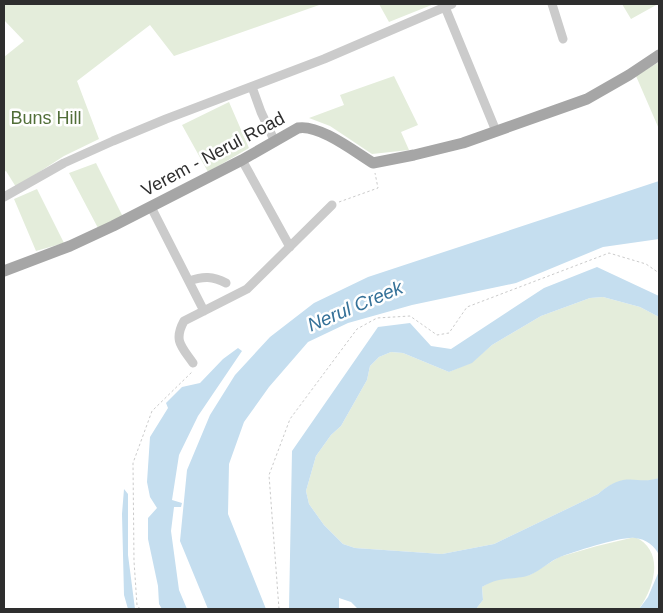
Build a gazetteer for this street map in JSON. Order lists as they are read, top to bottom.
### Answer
{
  "streets": {
    "main road": ["Verem - Nerul Road"]
  },
  "water": ["Nerul Creek"],
  "parks": ["Buns Hill"]
}
